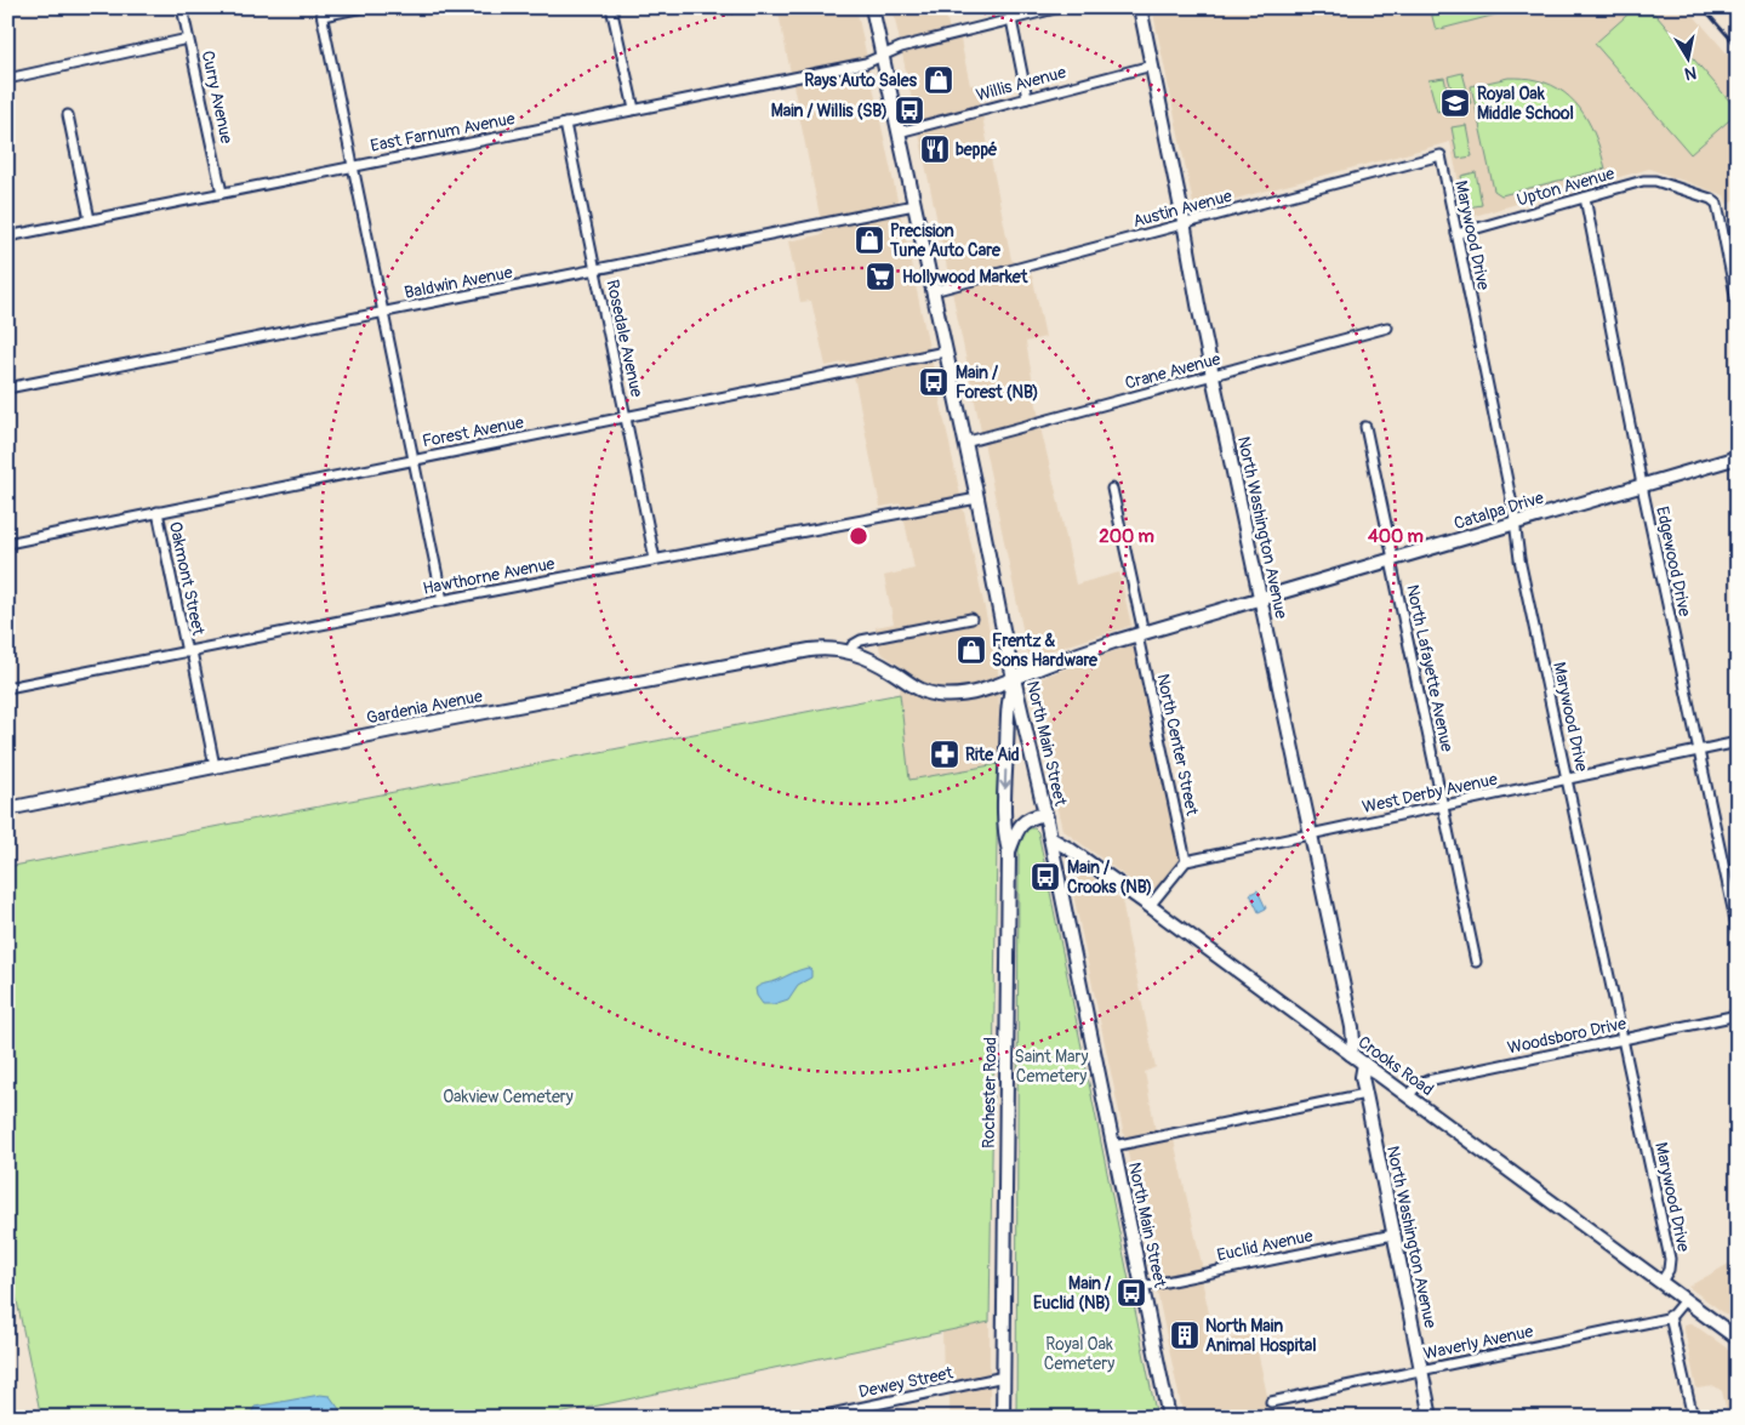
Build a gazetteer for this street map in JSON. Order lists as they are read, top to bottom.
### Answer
{
  "streets": {
    "street": [
      "Willis Avenue",
      "Curry Avenue",
      "East Farnum Avenue",
      "Upton Avenue",
      "Austin Avenue",
      "Marywood Drive",
      "Baldwin Avenue",
      "Rosedale Avenue",
      "Crane Avenue",
      "Forest Avenue",
      "Catalpa Drive",
      "North Washington Avenue",
      "Edgewood Drive",
      "Hawthorne Avenue",
      "Oakmont Street",
      "North Lafayette Avenue",
      "Gardenia Avenue",
      "North Main Street",
      "North Center Street",
      "West Derby Avenue",
      "Woodsboro Drive",
      "Crooks Road",
      "Rochester Road",
      "Euclid Avenue",
      "Waverly Avenue",
      "Dewey Street"
    ]
  },
  "crossings": [
    ["Willis Avenue", "North Washington Avenue"],
    ["Willis Avenue", "North Main Street"],
    ["Curry Avenue", "East Farnum Avenue"],
    ["East Farnum Avenue", "Rosedale Avenue"],
    ["East Farnum Avenue", "North Main Street"],
    ["Upton Avenue", "Marywood Drive"],
    ["Upton Avenue", "Edgewood Drive"],
    ["Austin Avenue", "Marywood Drive"],
    ["Austin Avenue", "North Washington Avenue"],
    ["Austin Avenue", "North Main Street"],
    ["Marywood Drive", "Catalpa Drive"],
    ["Marywood Drive", "West Derby Avenue"],
    ["Marywood Drive", "Woodsboro Drive"],
    ["Marywood Drive", "Crooks Road"],
    ["Baldwin Avenue", "Rosedale Avenue"],
    ["Baldwin Avenue", "North Main Street"],
    ["Rosedale Avenue", "Forest Avenue"],
    ["Rosedale Avenue", "Hawthorne Avenue"],
    ["Crane Avenue", "North Washington Avenue"],
    ["Crane Avenue", "North Main Street"],
    ["Forest Avenue", "Oakmont Street"],
    ["Forest Avenue", "North Main Street"],
    ["Catalpa Drive", "North Washington Avenue"],
    ["Catalpa Drive", "Edgewood Drive"],
    ["Catalpa Drive", "North Lafayette Avenue"],
    ["Catalpa Drive", "Gardenia Avenue"],
    ["Catalpa Drive", "North Main Street"],
    ["Catalpa Drive", "North Center Street"],
    ["North Washington Avenue", "West Derby Avenue"],
    ["North Washington Avenue", "Crooks Road"],
    ["North Washington Avenue", "Euclid Avenue"],
    ["North Washington Avenue", "Waverly Avenue"],
    ["Edgewood Drive", "West Derby Avenue"],
    ["Hawthorne Avenue", "Oakmont Street"],
    ["Hawthorne Avenue", "North Main Street"],
    ["Oakmont Street", "Gardenia Avenue"],
    ["North Lafayette Avenue", "West Derby Avenue"],
    ["Gardenia Avenue", "North Main Street"],
    ["North Main Street", "Crooks Road"],
    ["North Main Street", "Rochester Road"],
    ["North Main Street", "Euclid Avenue"],
    ["North Center Street", "West Derby Avenue"],
    ["Woodsboro Drive", "Crooks Road"],
    ["Rochester Road", "Dewey Street"]
  ],
  "parks": ["Saint Mary Cemetery", "Oakview Cemetery", "Royal Oak Cemetery"],
  "places": {
    "shop": ["Rays Auto Sales", "Precision Tune Auto Care", "Frentz & Sons Hardware"],
    "school or university": ["Royal Oak Middle School"],
    "bus stop": [
      "Main / Willis (SB)",
      "Main / Forest (NB)",
      "Main / Crooks (NB)",
      "Main / Euclid (NB)"
    ],
    "restaurant": ["beppé"],
    "supermarket": ["Hollywood Market"],
    "pharmacy": ["Rite Aid"],
    "building": ["North Main Animal Hospital"]
  },
  "north": "bottom",
  "rings": ["200 m", "400 m"]
}
